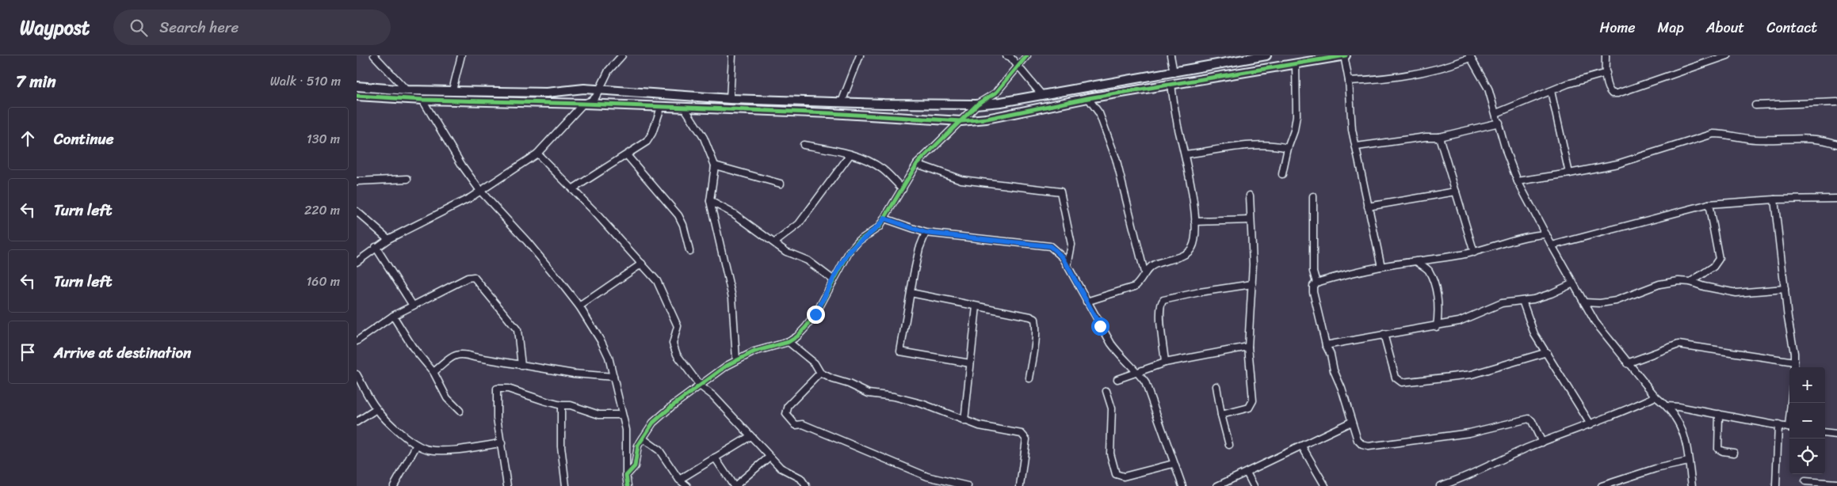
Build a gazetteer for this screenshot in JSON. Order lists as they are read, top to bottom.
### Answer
{
  "page": {
    "header": "Waypost",
    "search": "Search here",
    "nav": [
      "Home",
      "Map",
      "About",
      "Contact"
    ],
    "heading": ["7 min", "Walk · 510 m"],
    "list": [
      ["Continue", "130 m"],
      ["Turn left", "220 m"],
      ["Turn left", "160 m"],
      "Arrive at destination"
    ],
    "map_buttons": ["+", "−"]
  }
}
